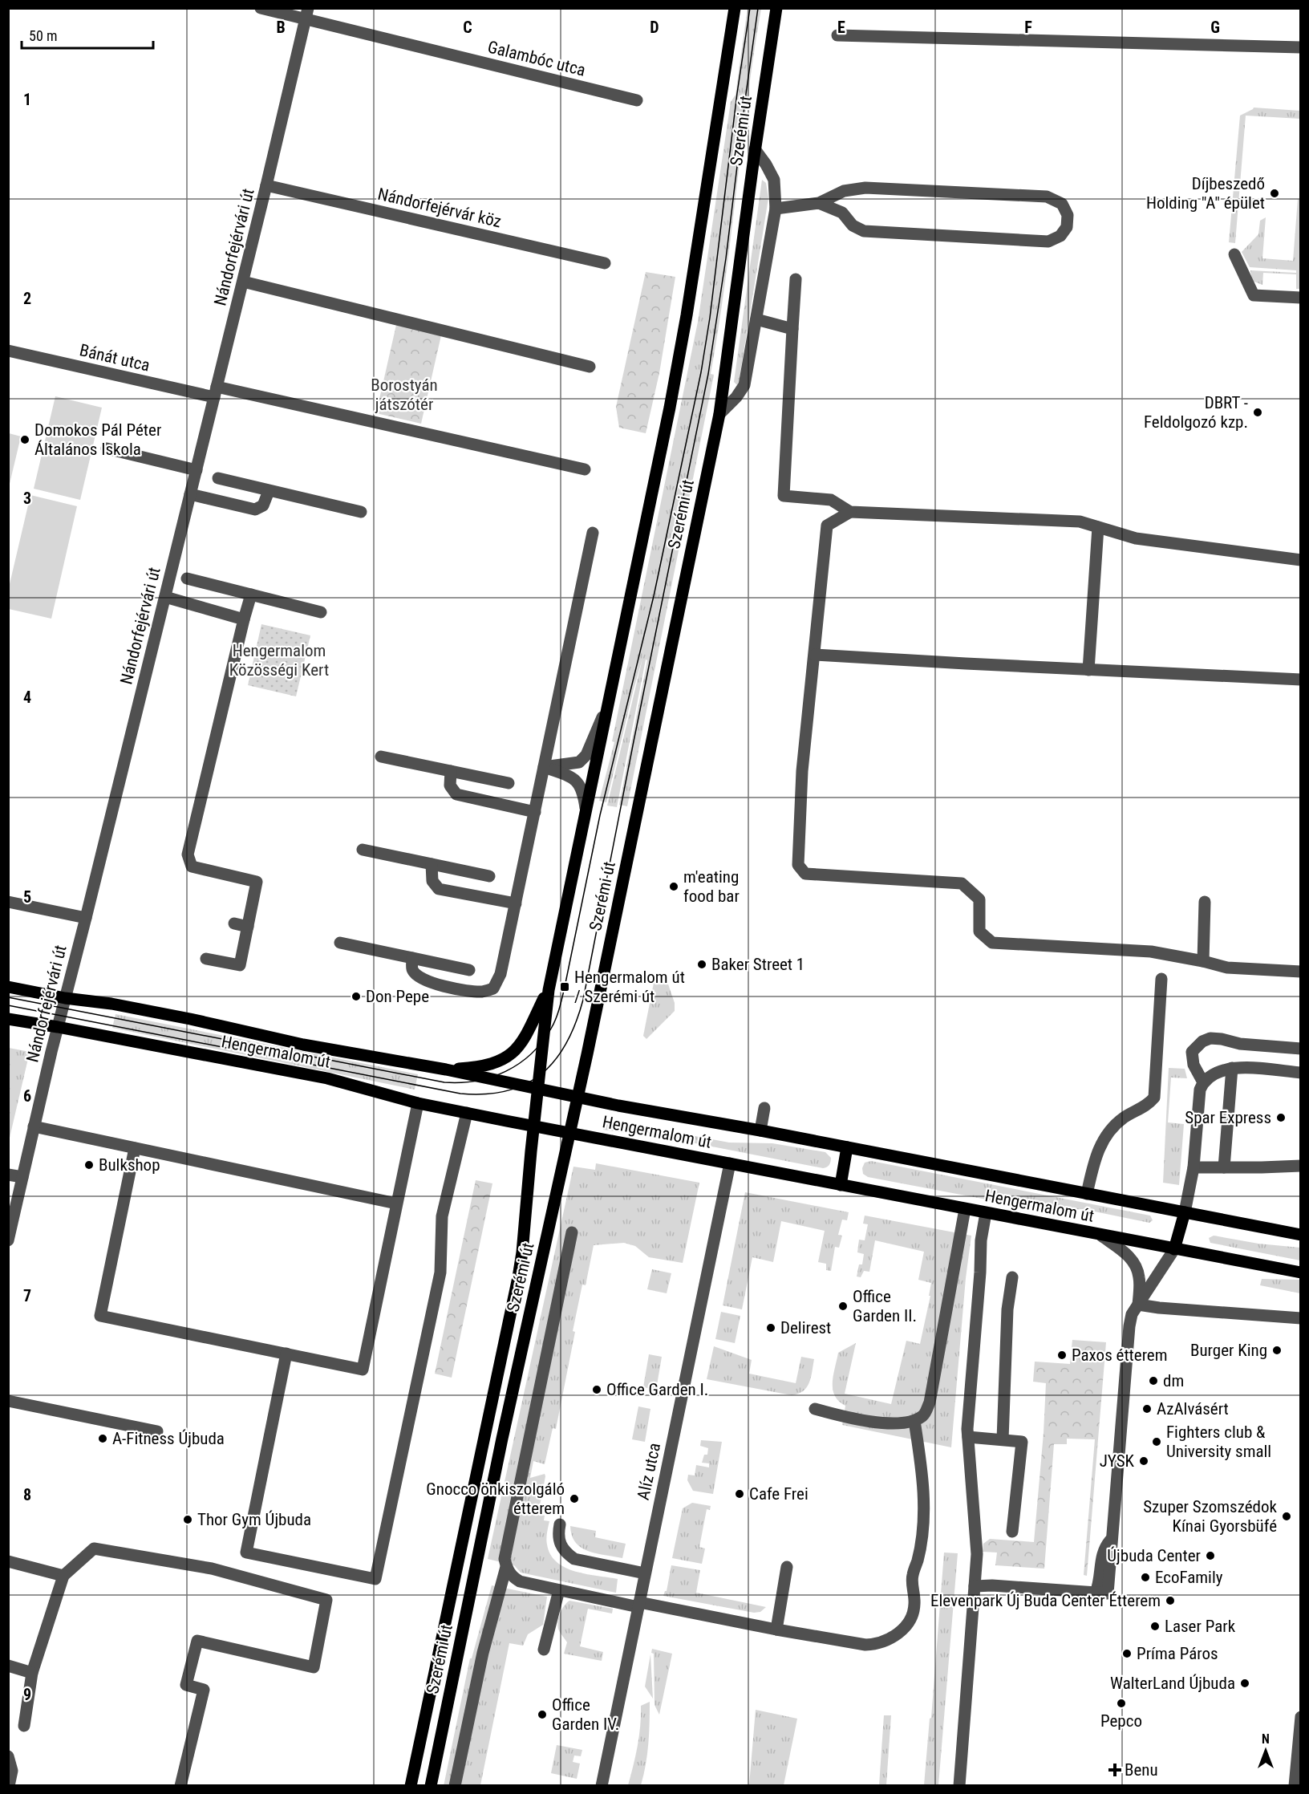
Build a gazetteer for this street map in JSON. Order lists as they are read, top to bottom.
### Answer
{
  "streets": {
    "main road": ["Szerémi út", "Hengermalom út"],
    "street": [
      "Galambóc utca",
      "Nándorfejérvár köz",
      "Nándorfejérvári út",
      "Bánát utca",
      "Alíz utca"
    ]
  },
  "crossings": [
    ["Galambóc utca", "Nándorfejérvári út"],
    ["Szerémi út", "Hengermalom út"],
    ["Nándorfejérvár köz", "Nándorfejérvári út"],
    ["Nándorfejérvári út", "Bánát utca"],
    ["Nándorfejérvári út", "Hengermalom út"],
    ["Hengermalom út", "Alíz utca"]
  ],
  "parks": ["Borostyán játszótér", "Hengermalom Közösségi Kert"],
  "places": {
    "other": [
      "Díjbeszedő Holding \"A\" épület",
      "DBRT - Feldolgozó kzp.",
      "Domokos Pál Péter Általános Iskola",
      "m'eating food bar",
      "Baker Street 1",
      "Don Pepe",
      "Spar Express",
      "Bulkshop",
      "Office Garden II.",
      "Delirest",
      "Burger King",
      "Paxos étterem",
      "dm",
      "Office Garden I.",
      "AzAlvásért",
      "A-Fitness Újbuda",
      "Fighters club & University small",
      "JYSK",
      "Cafe Frei",
      "Gnocco önkiszolgáló étterem",
      "Szuper Szomszédok Kínai Gyorsbüfé",
      "Thor Gym Újbuda",
      "Újbuda Center",
      "EcoFamily",
      "Elevenpark Új Buda Center Étterem",
      "Laser Park",
      "Príma Páros",
      "WalterLand Újbuda",
      "Pepco",
      "Office Garden IV."
    ],
    "transit": ["Hengermalom út / Szerémi út"],
    "health": ["Benu"]
  },
  "scale_bar": "50 m",
  "north": "top",
  "grid": {
    "columns": [
      "B",
      "C",
      "D",
      "E",
      "F",
      "G"
    ],
    "rows": [
      "1",
      "2",
      "3",
      "4",
      "5",
      "6",
      "7",
      "8",
      "9"
    ]
  }
}
